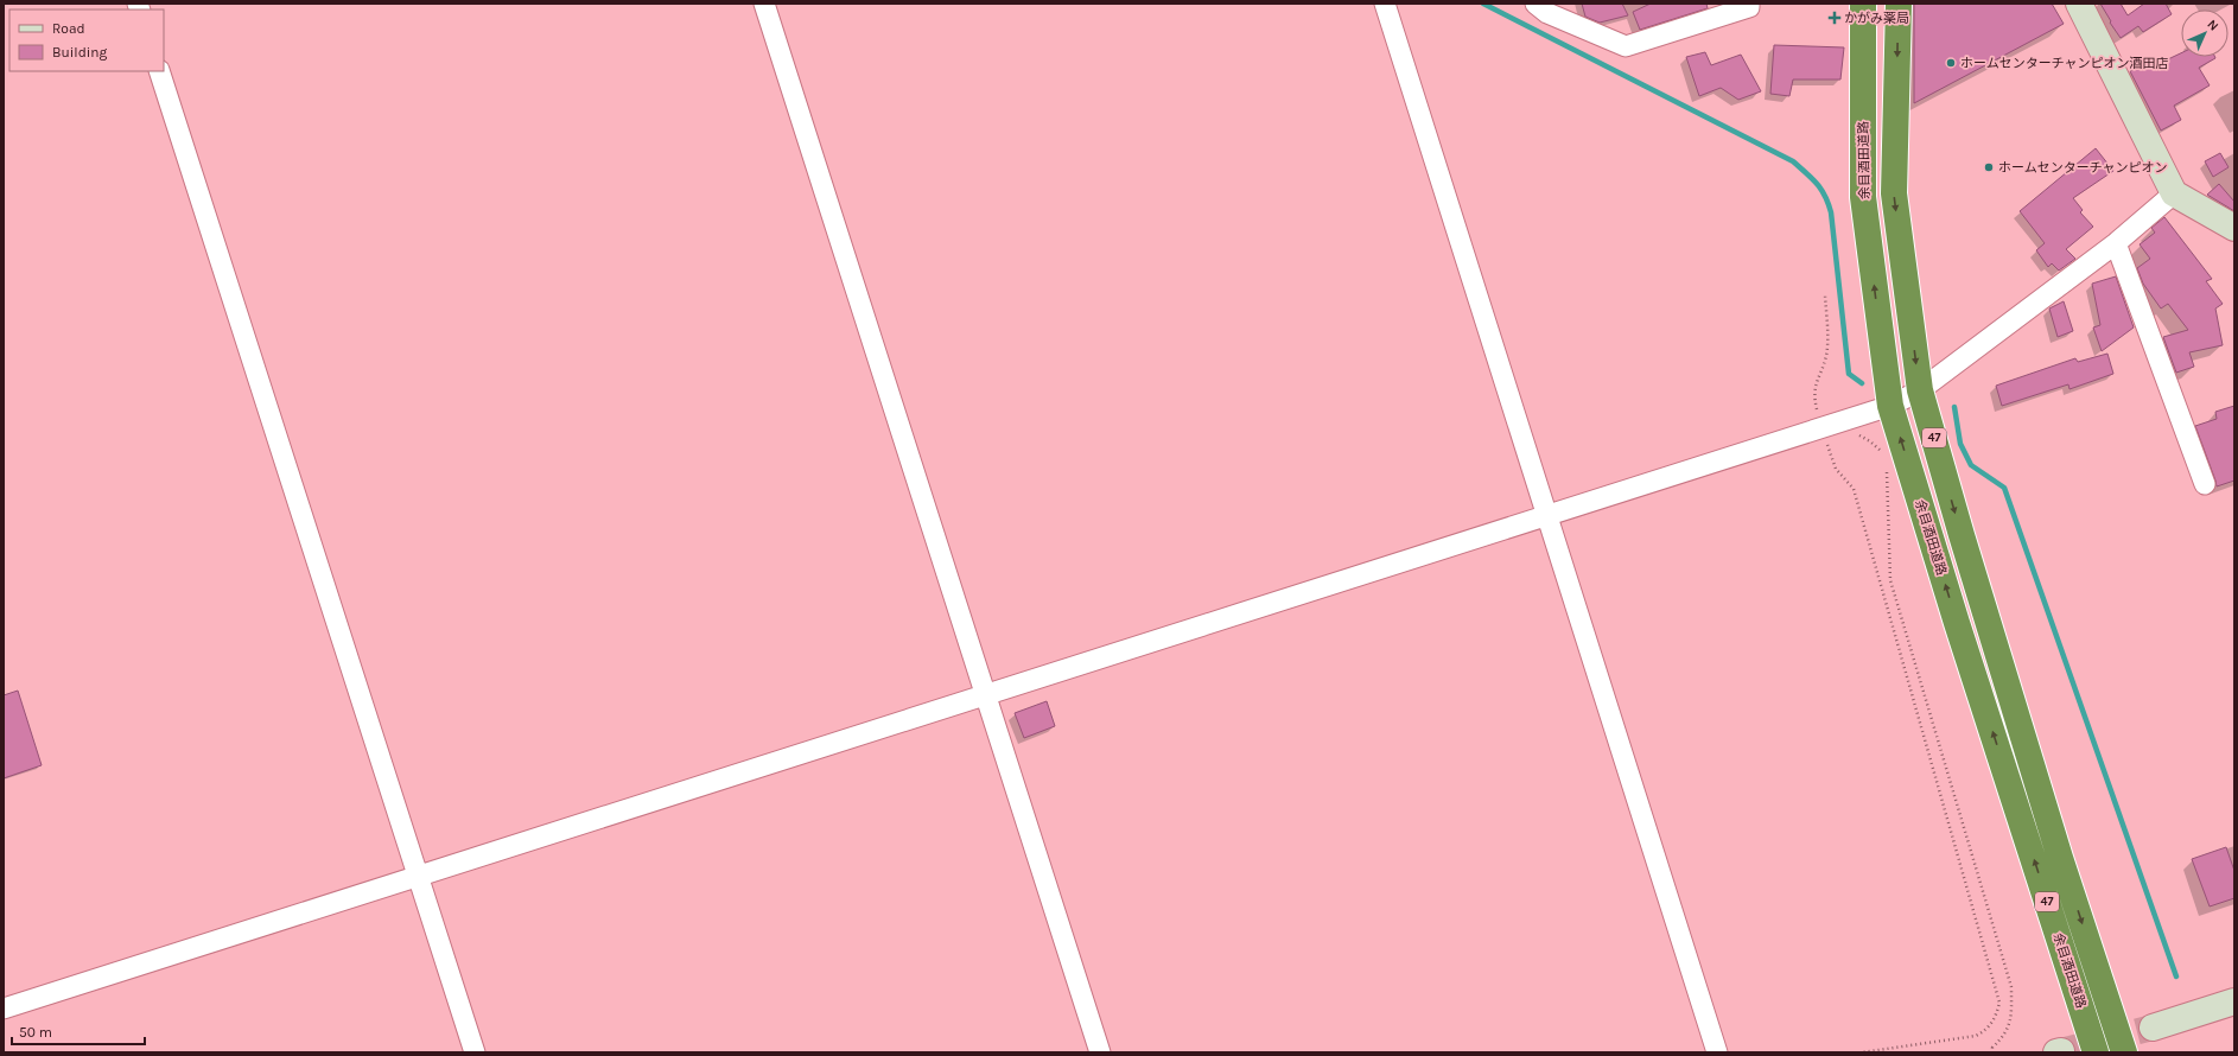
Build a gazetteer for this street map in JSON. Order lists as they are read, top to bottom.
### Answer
{
  "streets": {
    "highway": ["余目酒田道路", "47"]
  },
  "places": {
    "health": ["かがみ薬局"],
    "other": ["ホームセンターチャンピオン酒田店", "ホームセンターチャンピオン"]
  },
  "legend": ["Road", "Building"],
  "scale_bar": "50 m",
  "north": "top right"
}
